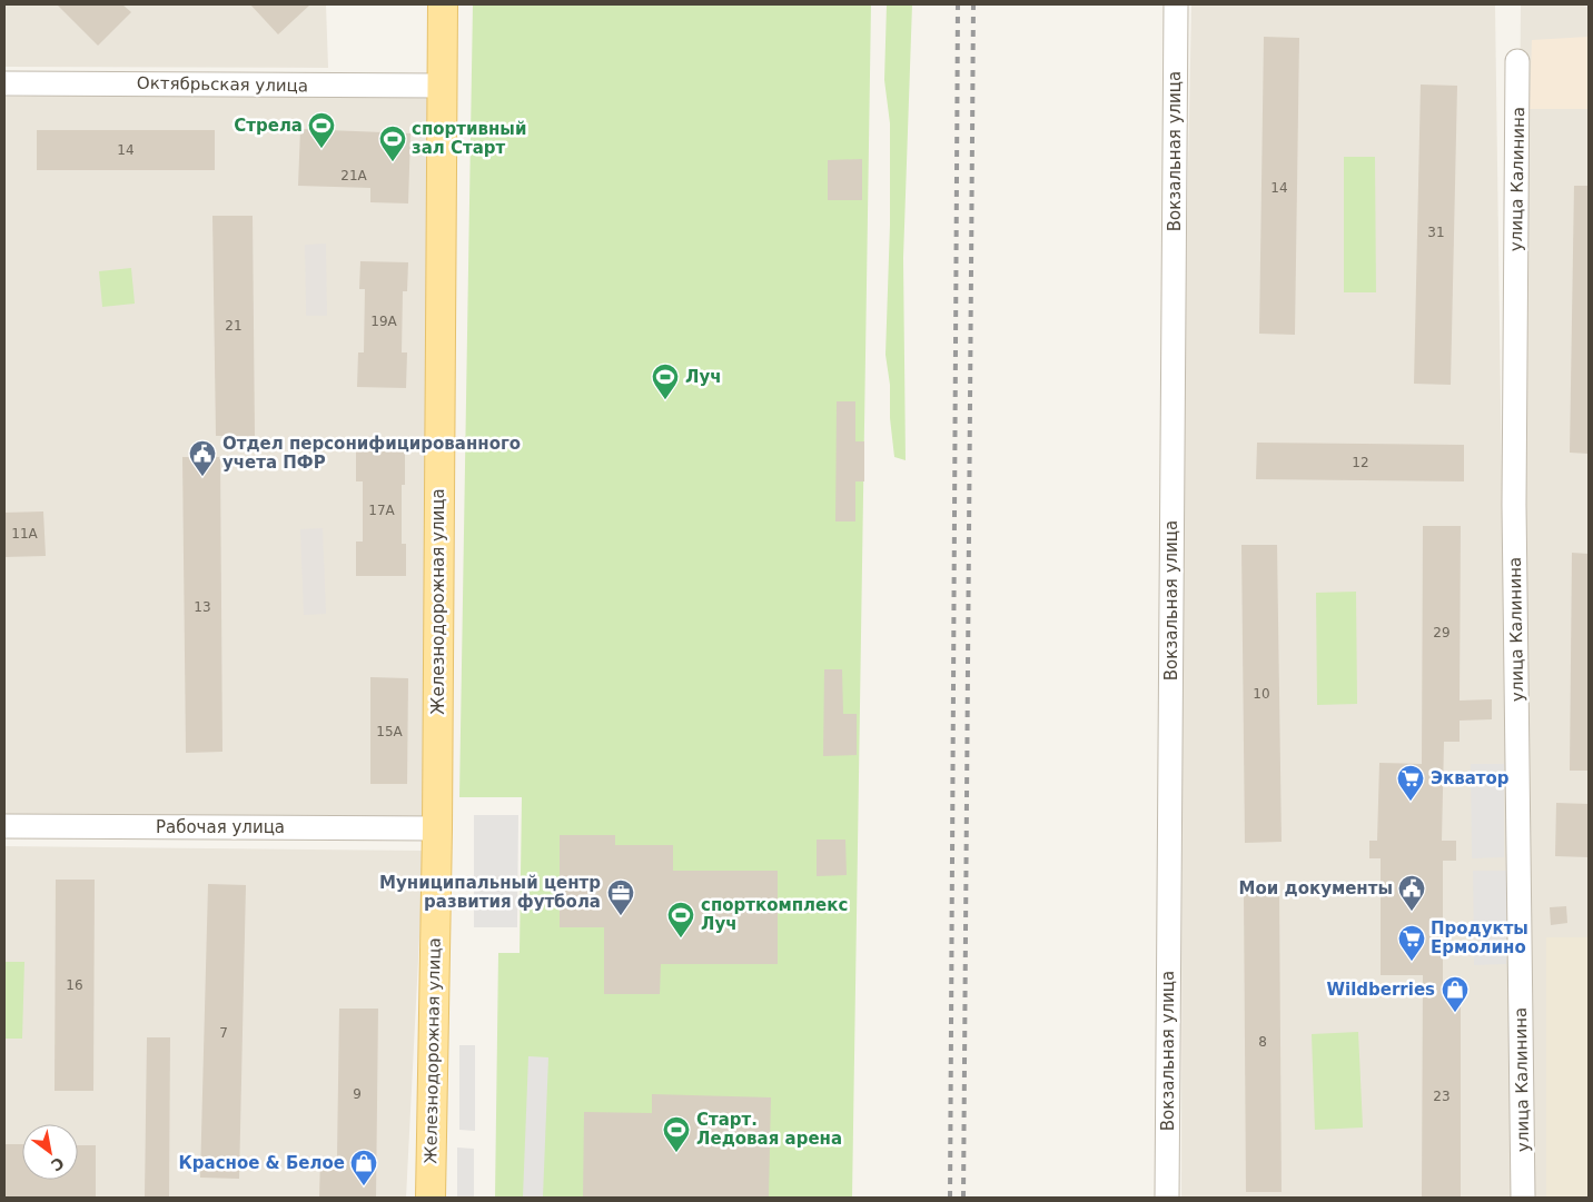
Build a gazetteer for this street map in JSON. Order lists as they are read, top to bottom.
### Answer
{
  "streets": {
    "main road": ["Железнодорожная улица"],
    "street": [
      "Октябрьская улица",
      "Вокзальная улица",
      "улица Калинина",
      "Рабочая улица"
    ]
  },
  "crossings": [
    ["Октябрьская улица", "Железнодорожная улица"],
    ["Железнодорожная улица", "Рабочая улица"]
  ],
  "places": {
    "sports": [
      "Стрела",
      "спортивный зал Старт",
      "Луч",
      "спорткомплекс Луч",
      "Старт. Ледовая арена"
    ],
    "public building": ["Отдел персонифицированного учета ПФР", "Мои документы"],
    "supermarket": ["Экватор", "Продукты Ермолино"],
    "office": ["Муниципальный центр развития футбола"],
    "shop": ["Wildberries", "Красное & Белое"]
  },
  "house_numbers": [
    "14",
    "21А",
    "14",
    "31",
    "19А",
    "21",
    "12",
    "17А",
    "11А",
    "13",
    "29",
    "10",
    "15А",
    "16",
    "7",
    "8",
    "9",
    "23"
  ],
  "north": "bottom right"
}
